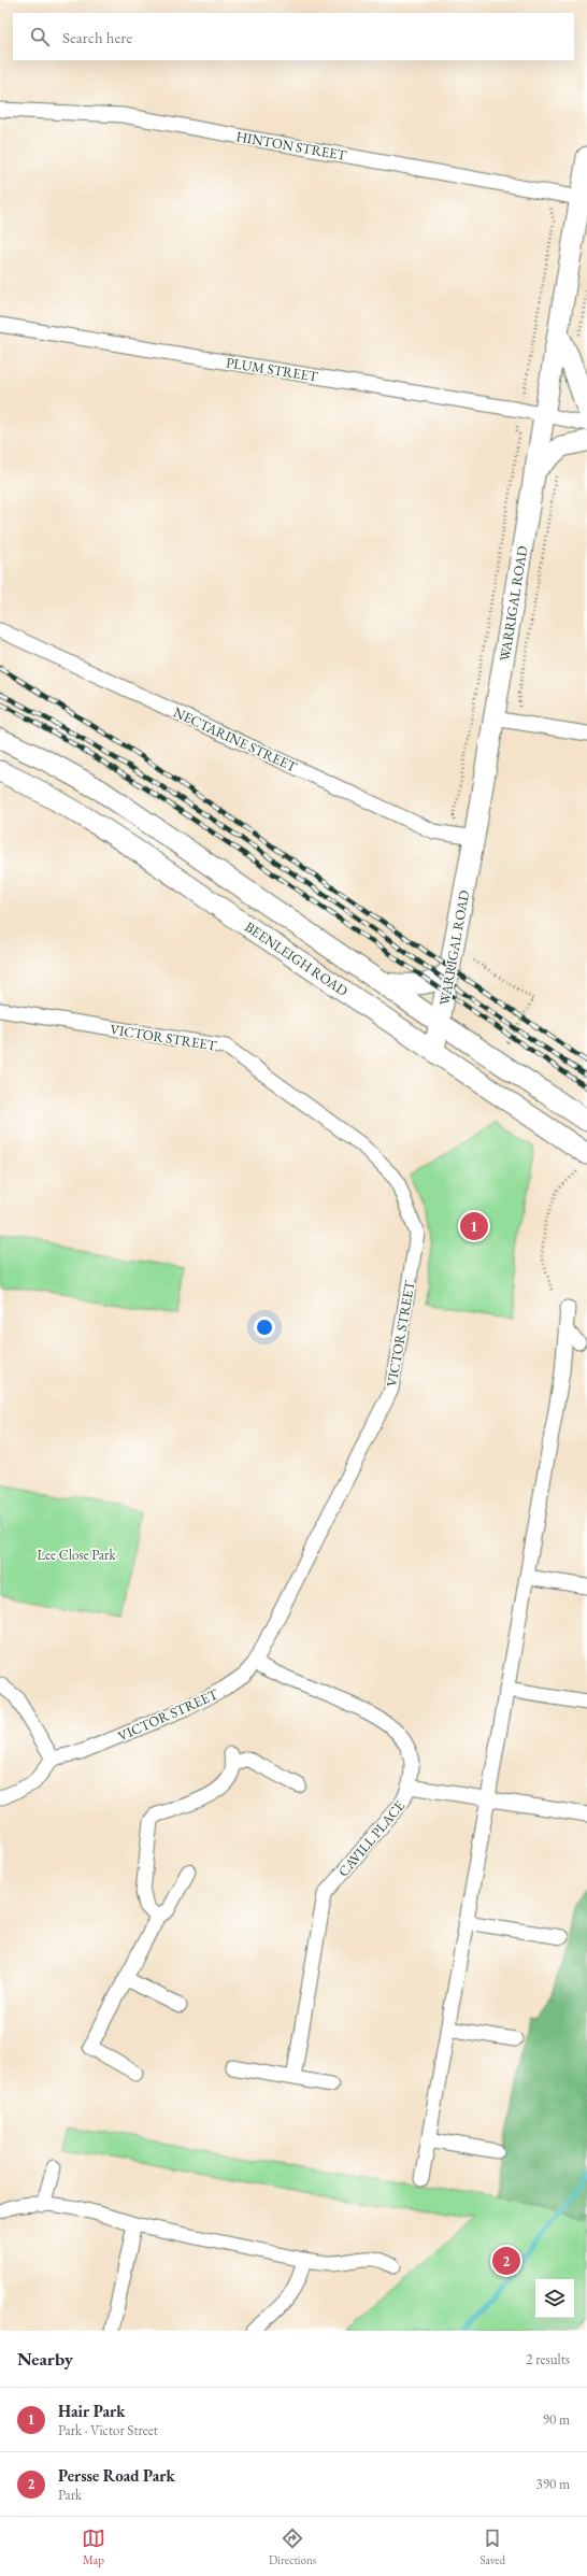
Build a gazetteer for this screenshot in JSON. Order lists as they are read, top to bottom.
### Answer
{
  "streets": {
    "main road": ["WARRIGAL ROAD", "BEENLEIGH ROAD"],
    "street": [
      "HINTON STREET",
      "PLUM STREET",
      "NECTARINE STREET",
      "VICTOR STREET",
      "CAVILL PLACE"
    ]
  },
  "crossings": [
    ["HINTON STREET", "WARRIGAL ROAD"],
    ["PLUM STREET", "WARRIGAL ROAD"],
    ["WARRIGAL ROAD", "NECTARINE STREET"],
    ["WARRIGAL ROAD", "BEENLEIGH ROAD"],
    ["VICTOR STREET", "CAVILL PLACE"]
  ],
  "parks": ["Lee Close Park"],
  "page": {
    "search": "Search here",
    "pins": ["1", "2"],
    "heading": ["Nearby", "2 results"],
    "list": [
      {
        "mark": "1",
        "name": "Hair Park",
        "note": "Park · Victor Street",
        "value": "90 m"
      },
      {
        "mark": "2",
        "name": "Persse Road Park",
        "note": "Park",
        "value": "390 m"
      }
    ],
    "nav": ["Map", "Directions", "Saved"]
  }
}
